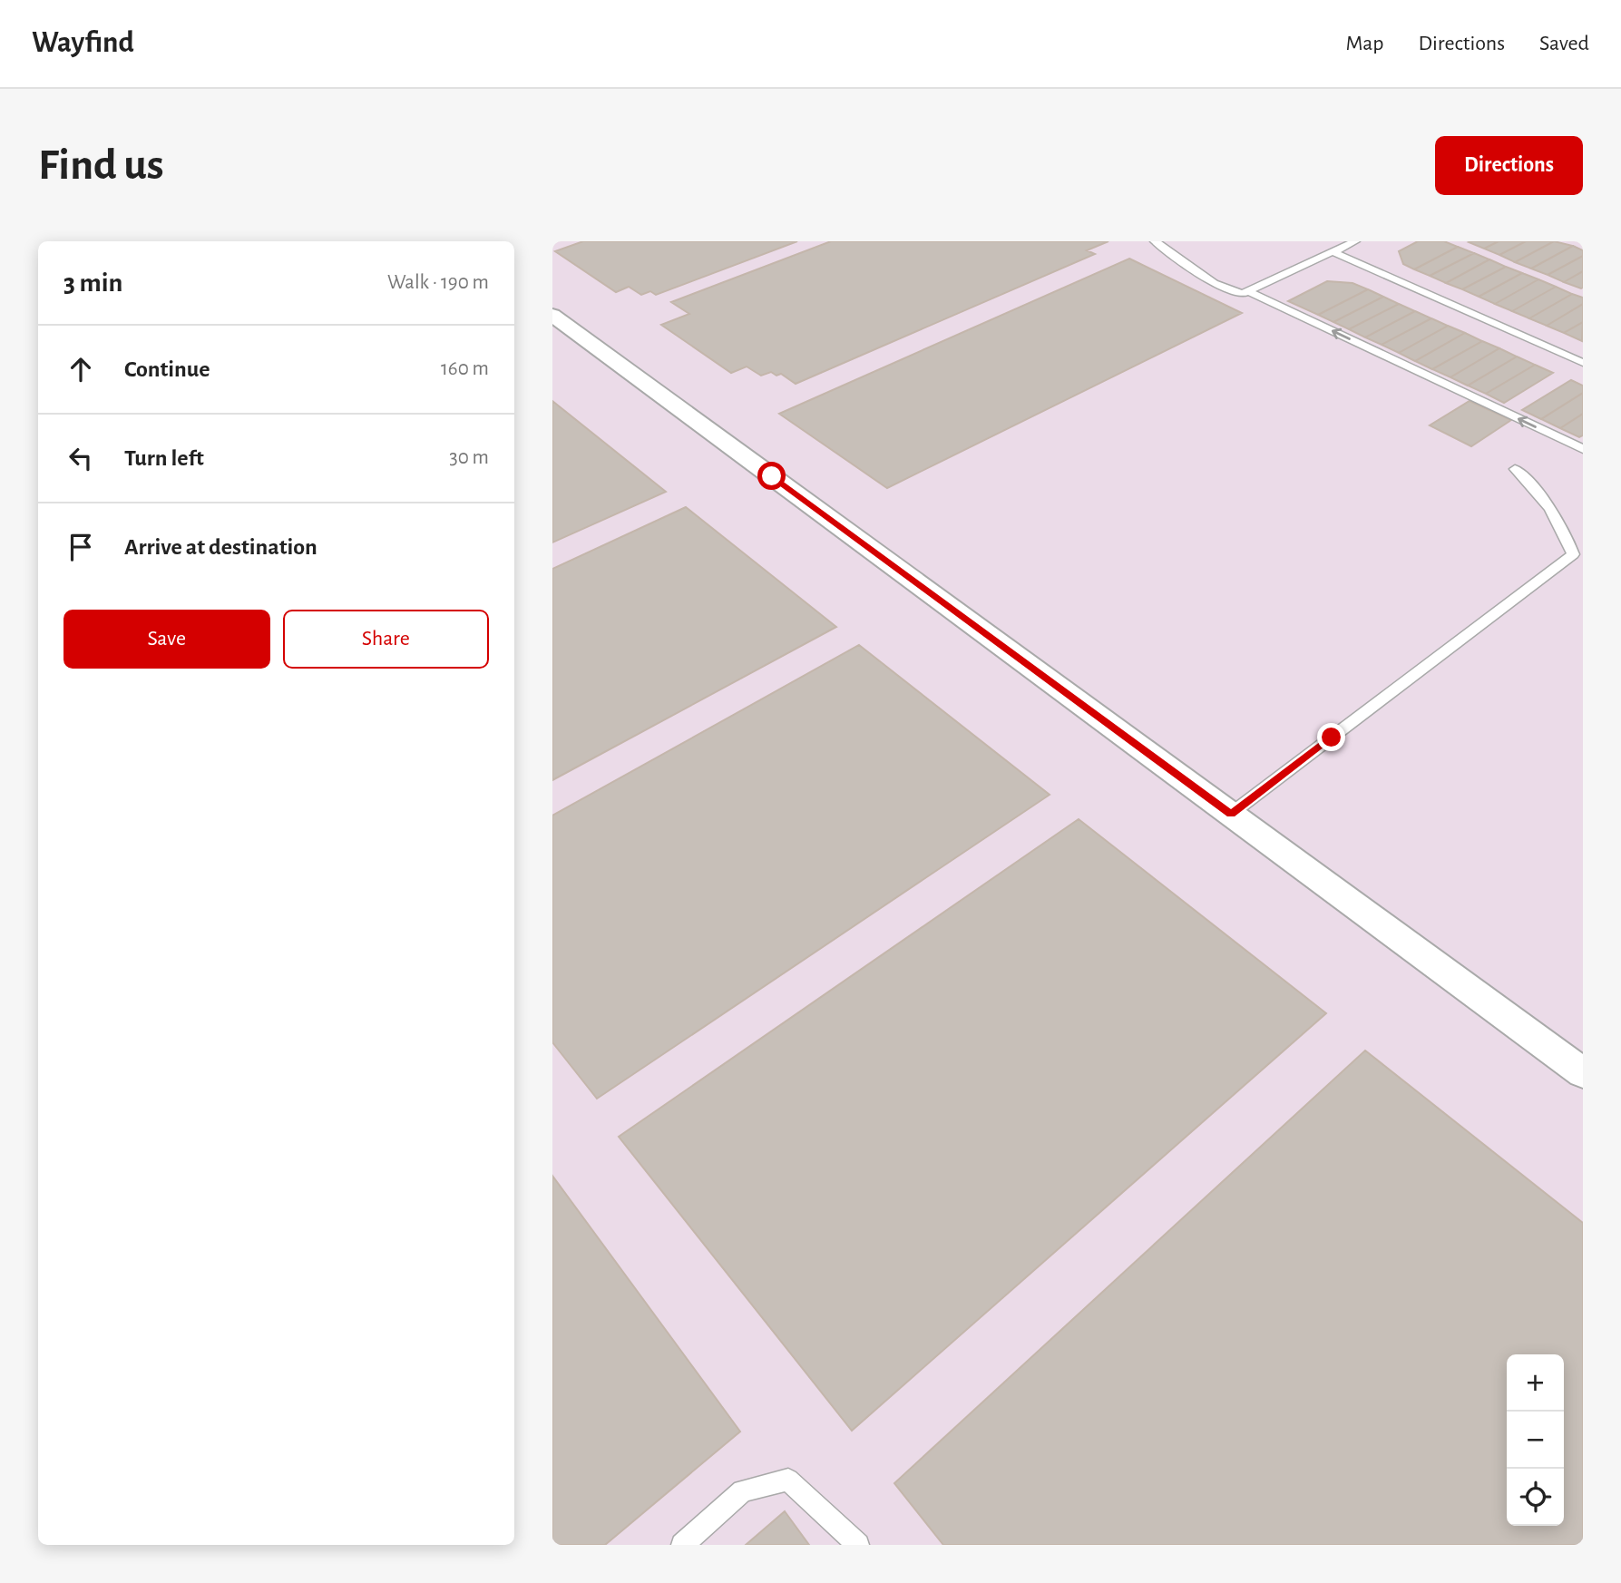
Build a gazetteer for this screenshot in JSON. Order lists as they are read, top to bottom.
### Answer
{
  "page": {
    "header": "Wayfind",
    "nav": ["Map", "Directions", "Saved"],
    "buttons": [
      "Directions",
      ["Save", "Share"]
    ],
    "title": "Find us",
    "heading": ["3 min", "Walk · 190 m"],
    "list": [
      ["Continue", "160 m"],
      ["Turn left", "30 m"],
      "Arrive at destination"
    ],
    "map_buttons": ["+", "−"]
  }
}
